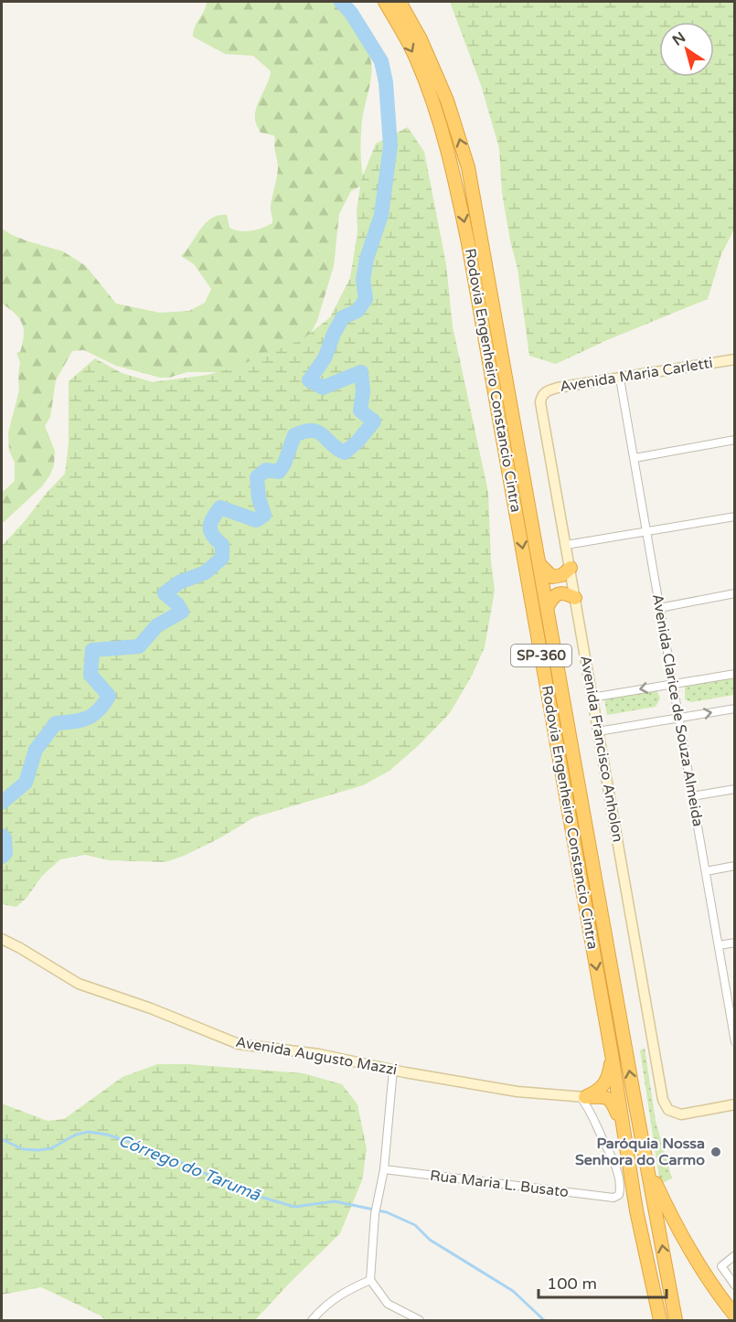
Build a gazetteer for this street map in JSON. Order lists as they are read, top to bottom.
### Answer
{
  "streets": {
    "highway": ["Rodovia Engenheiro Constancio Cintra", "SP-360"],
    "street": [
      "Avenida Maria Carletti",
      "Avenida Clarice de Souza Almeida",
      "Avenida Francisco Anholon",
      "Avenida Augusto Mazzi",
      "Rua Maria L. Busato"
    ]
  },
  "crossings": [
    ["Avenida Maria Carletti", "Avenida Clarice de Souza Almeida"],
    ["Avenida Maria Carletti", "Avenida Francisco Anholon"],
    ["Avenida Augusto Mazzi", "Rua Maria L. Busato"]
  ],
  "water": ["Córrego do Tarumã"],
  "places": ["Paróquia Nossa Senhora do Carmo"],
  "scale_bar": "100 m",
  "north": "top left"
}
